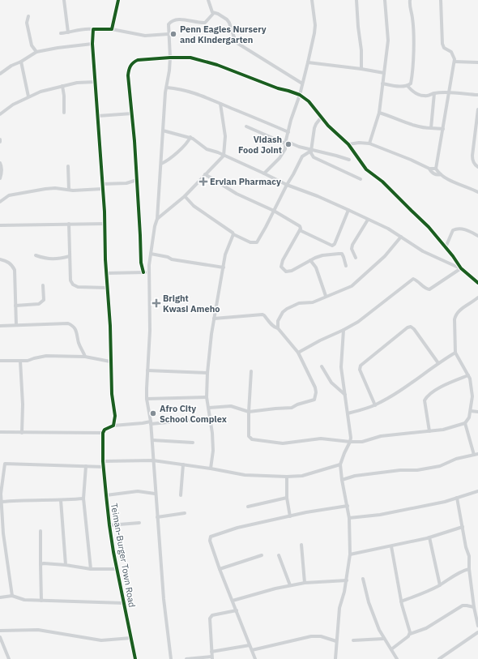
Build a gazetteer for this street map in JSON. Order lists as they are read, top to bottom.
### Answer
{
  "streets": {
    "street": ["Teiman-Burger Town Road"]
  },
  "places": {
    "other": ["Penn Eagles Nursery and Kindergarten", "Vidash Food Joint", "Afro City School Complex"],
    "health": ["Ervian Pharmacy", "Bright Kwasi Ameho"]
  }
}
